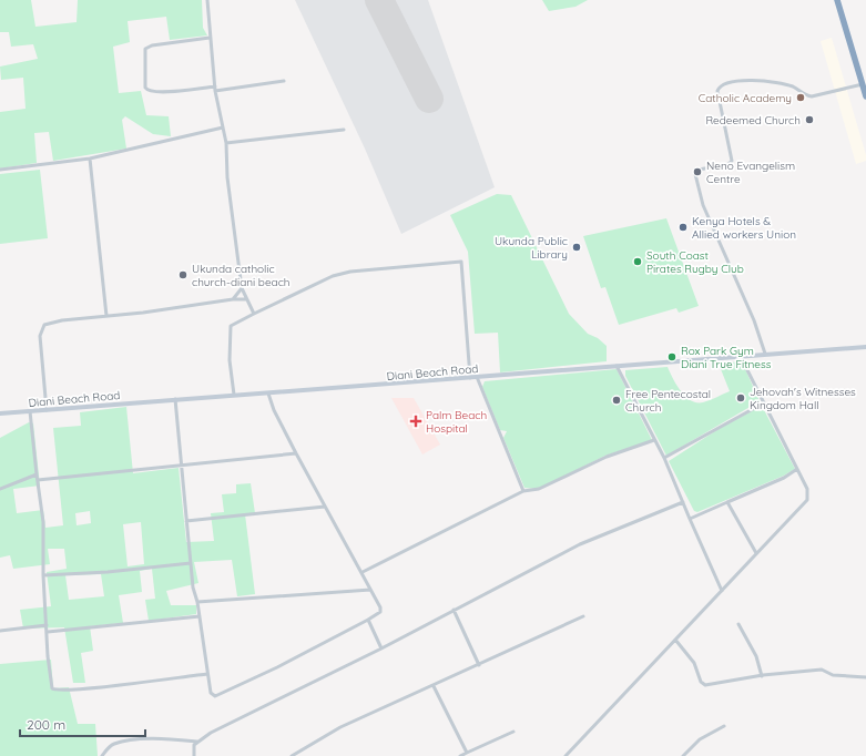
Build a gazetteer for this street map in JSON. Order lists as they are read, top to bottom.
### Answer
{
  "streets": {
    "main road": ["Diani Beach Road"]
  },
  "places": {
    "other": [
      "Catholic Academy",
      "Redeemed Church",
      "Neno Evangelism Centre",
      "Kenya Hotels & Allied workers Union",
      "Ukunda Public Library",
      "South Coast Pirates Rugby Club",
      "Ukunda catholic church-diani beach",
      "Rox Park Gym Diani True Fitness",
      "Jehovah's Witnesses Kingdom Hall",
      "Free Pentecostal Church"
    ],
    "health": ["Palm Beach Hospital"]
  },
  "scale_bar": "200 m"
}
